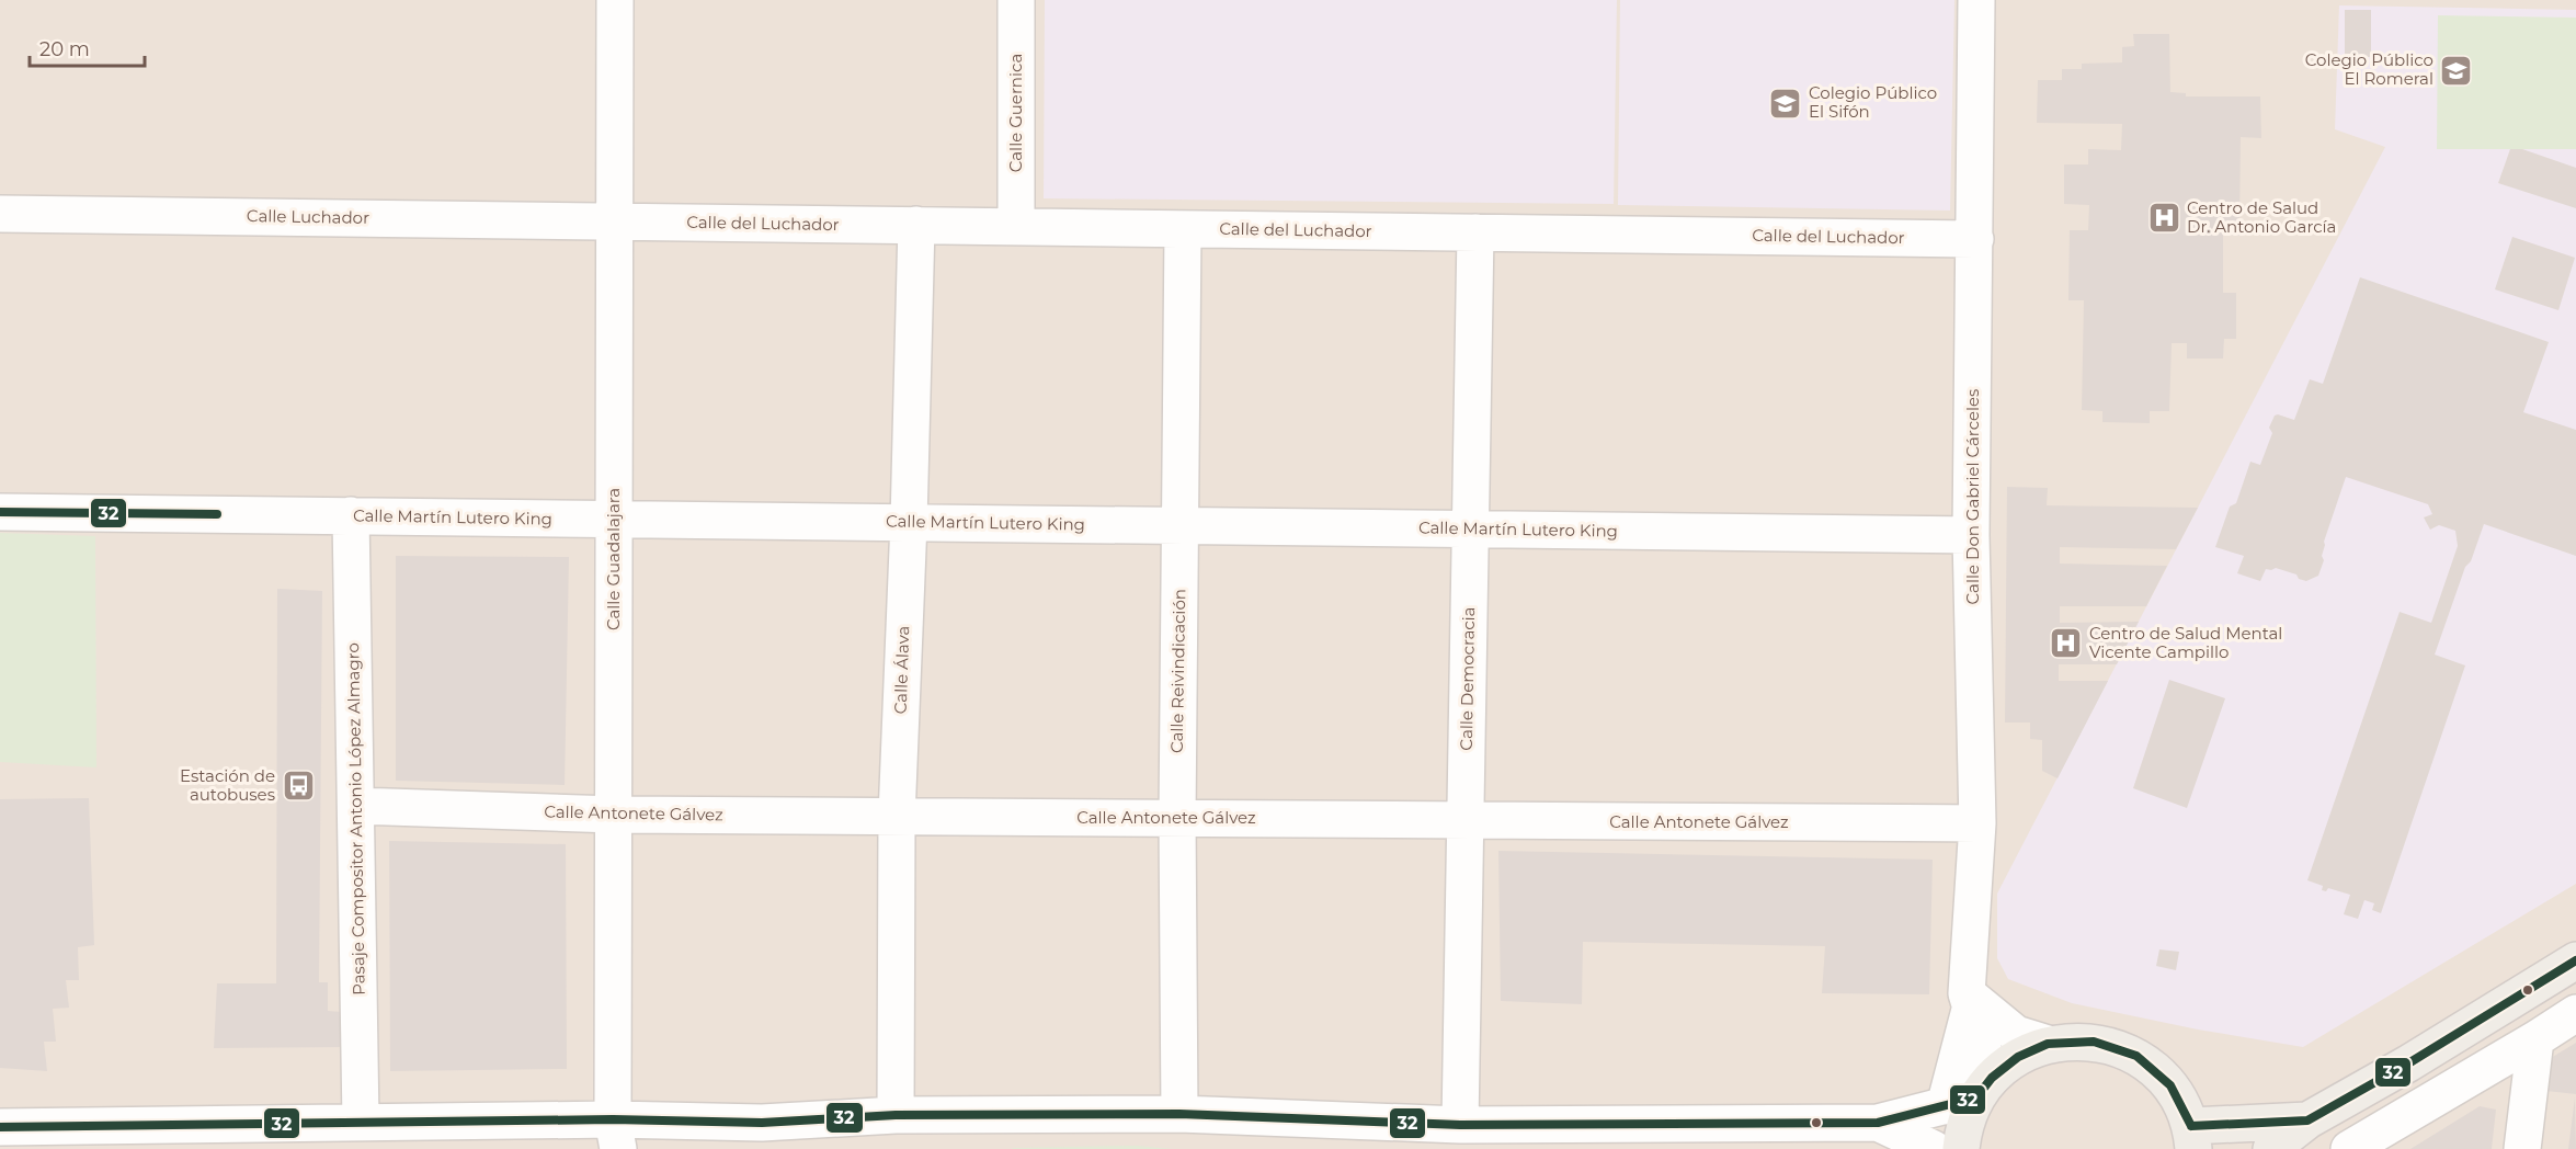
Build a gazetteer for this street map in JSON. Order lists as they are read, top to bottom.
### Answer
{
  "streets": {
    "street": [
      "Calle Guernica",
      "Calle Luchador",
      "Calle del Luchador",
      "Calle Don Gabriel Cárceles",
      "Calle Martín Lutero King",
      "Calle Guadalajara",
      "Calle Álava",
      "Calle Reivindicación",
      "Calle Democracia",
      "Calle Antonete Gálvez",
      "Pasaje Compositor Antonio López Almagro"
    ]
  },
  "crossings": [
    ["Calle Guernica", "Calle del Luchador"],
    ["Calle Luchador", "Calle del Luchador"],
    ["Calle Luchador", "Calle Guadalajara"],
    ["Calle del Luchador", "Calle Don Gabriel Cárceles"],
    ["Calle del Luchador", "Calle Guadalajara"],
    ["Calle del Luchador", "Calle Álava"],
    ["Calle del Luchador", "Calle Reivindicación"],
    ["Calle del Luchador", "Calle Democracia"],
    ["Calle Don Gabriel Cárceles", "Calle Martín Lutero King"],
    ["Calle Don Gabriel Cárceles", "Calle Antonete Gálvez"],
    ["Calle Martín Lutero King", "Calle Guadalajara"],
    ["Calle Martín Lutero King", "Calle Álava"],
    ["Calle Martín Lutero King", "Calle Reivindicación"],
    ["Calle Martín Lutero King", "Calle Democracia"],
    ["Calle Martín Lutero King", "Pasaje Compositor Antonio López Almagro"],
    ["Calle Guadalajara", "Calle Antonete Gálvez"],
    ["Calle Álava", "Calle Antonete Gálvez"],
    ["Calle Reivindicación", "Calle Antonete Gálvez"],
    ["Calle Democracia", "Calle Antonete Gálvez"],
    ["Calle Antonete Gálvez", "Pasaje Compositor Antonio López Almagro"]
  ],
  "places": {
    "school or university": ["Colegio Público El Romeral", "Colegio Público El Sifón"],
    "hospital": ["Centro de Salud Dr. Antonio García", "Centro de Salud Mental Vicente Campillo"],
    "bus stop": ["Estación de autobuses"]
  },
  "lines": ["transit line 32"],
  "scale_bar": "20 m"
}
